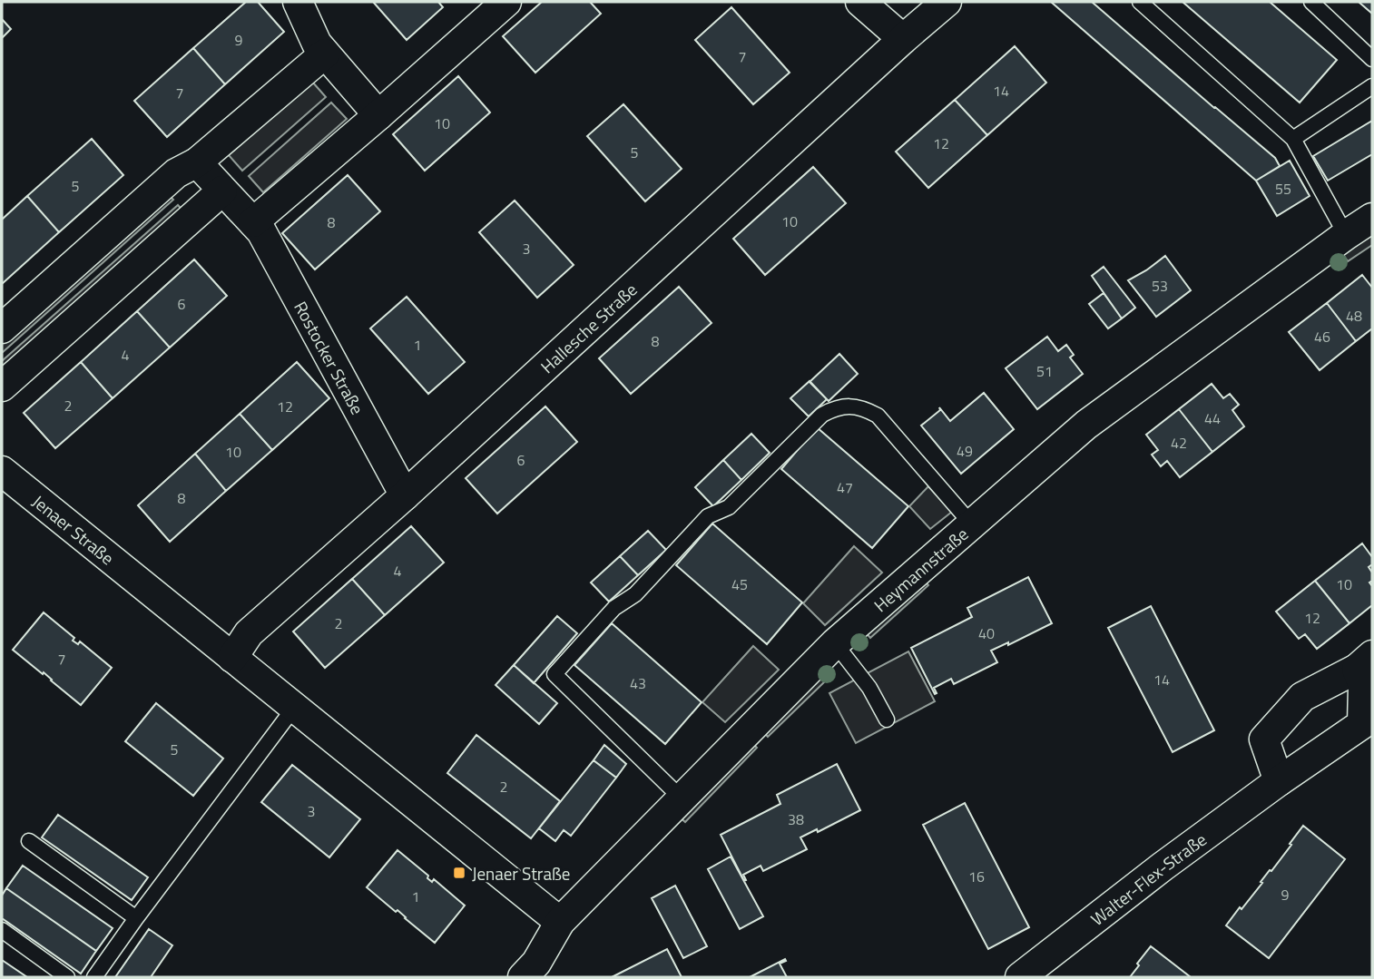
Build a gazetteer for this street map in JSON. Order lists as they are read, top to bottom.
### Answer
{
  "streets": {
    "street": [
      "Hallesche Straße",
      "Rostocker Straße",
      "Jenaer Straße",
      "Heymannstraße",
      "Walter-Flex-Straße"
    ]
  },
  "crossings": [
    ["Hallesche Straße", "Rostocker Straße"],
    ["Hallesche Straße", "Jenaer Straße"],
    ["Jenaer Straße", "Heymannstraße"]
  ],
  "places": {
    "transit": ["Jenaer Straße"]
  },
  "house_numbers": [
    "9",
    "7",
    "14",
    "7",
    "10",
    "12",
    "5",
    "5",
    "55",
    "10",
    "8",
    "3",
    "53",
    "6",
    "48",
    "46",
    "8",
    "1",
    "4",
    "51",
    "2",
    "12",
    "44",
    "42",
    "49",
    "10",
    "6",
    "47",
    "8",
    "4",
    "45",
    "10",
    "12",
    "2",
    "40",
    "7",
    "14",
    "43",
    "5",
    "2",
    "3",
    "38",
    "16",
    "9",
    "1"
  ]
}
